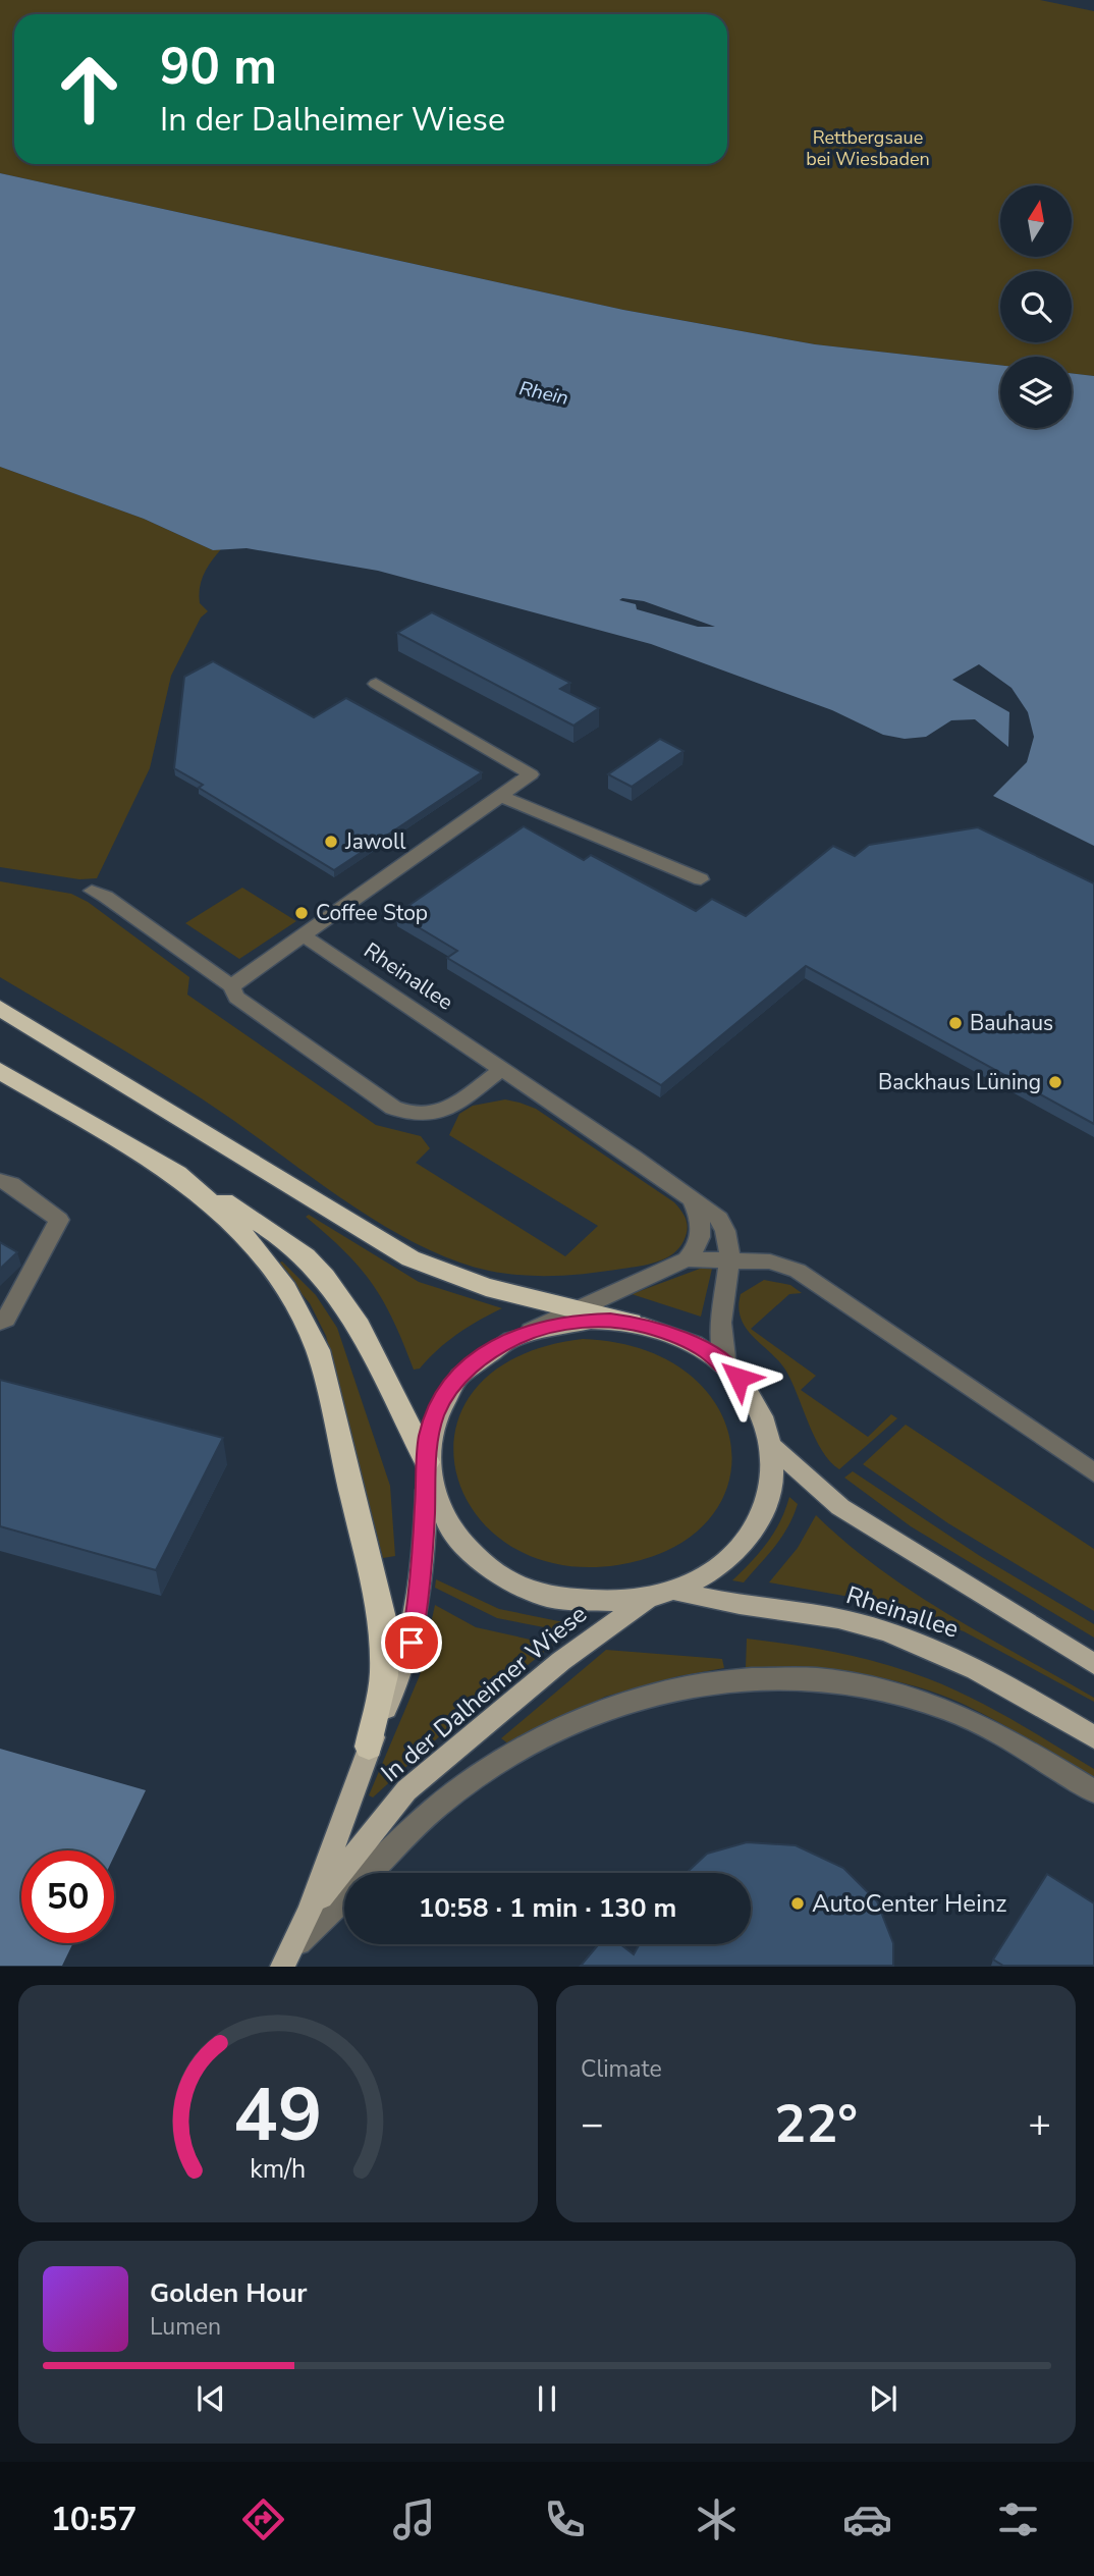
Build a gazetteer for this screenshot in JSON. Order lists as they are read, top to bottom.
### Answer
{
  "streets": {
    "main road": ["Rheinallee", "In der Dalheimer Wiese"]
  },
  "crossings": [
    ["Rheinallee", "In der Dalheimer Wiese"]
  ],
  "water": ["Rhein"],
  "parks": ["Rettbergsaue bei Wiesbaden"],
  "places": [
    "Jawoll",
    "Coffee Stop",
    "Bauhaus",
    "Backhaus Lüning",
    "AutoCenter Heinz"
  ],
  "north": "top",
  "page": {
    "turn": ["90 m", "In der Dalheimer Wiese"],
    "limit": "50",
    "trip": "10:58 · 1 min · 130 m",
    "tile": "Climate",
    "heat": ["−", "22°", "+"],
    "song": ["Golden Hour", "Lumen"],
    "tabs": "10:57",
    "gauge": ["49", "km/h"]
  }
}
